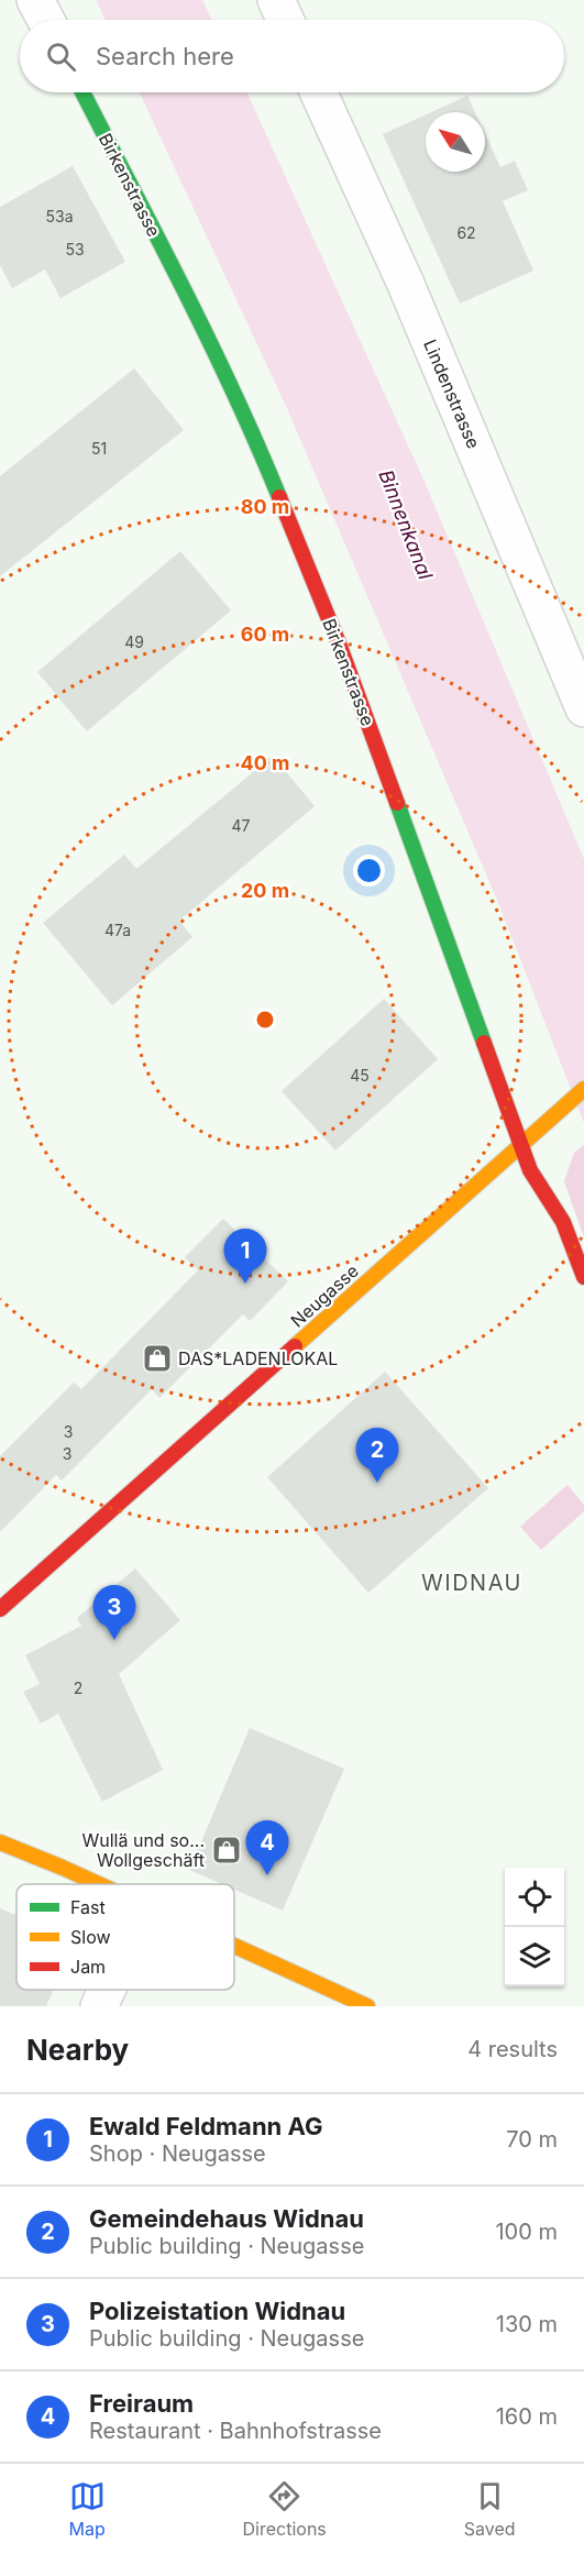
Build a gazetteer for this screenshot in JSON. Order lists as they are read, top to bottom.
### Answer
{
  "streets": {
    "street": ["Birkenstrasse", "Lindenstrasse", "Neugasse"]
  },
  "crossings": [
    ["Birkenstrasse", "Neugasse"]
  ],
  "districts": ["WIDNAU"],
  "water": ["Binnenkanal"],
  "places": {
    "shop": ["DAS*LADENLOKAL", "Wullä und so... Wollgeschäft"]
  },
  "house_numbers": [
    "53a",
    "62",
    "53",
    "51",
    "49",
    "47",
    "47a",
    "45",
    "3",
    "3",
    "2"
  ],
  "legend": ["Fast", "Slow", "Jam"],
  "north": "top left",
  "page": {
    "search": "Search here",
    "pins": [
      "1",
      "2",
      "3",
      "4"
    ],
    "heading": ["Nearby", "4 results"],
    "list": [
      {
        "mark": "1",
        "name": "Ewald Feldmann AG",
        "note": "Shop · Neugasse",
        "value": "70 m"
      },
      {
        "mark": "2",
        "name": "Gemeindehaus Widnau",
        "note": "Public building · Neugasse",
        "value": "100 m"
      },
      {
        "mark": "3",
        "name": "Polizeistation Widnau",
        "note": "Public building · Neugasse",
        "value": "130 m"
      },
      {
        "mark": "4",
        "name": "Freiraum",
        "note": "Restaurant · Bahnhofstrasse",
        "value": "160 m"
      }
    ],
    "nav": ["Map", "Directions", "Saved"]
  },
  "rings": [
    "80 m",
    "60 m",
    "40 m",
    "20 m"
  ]
}
